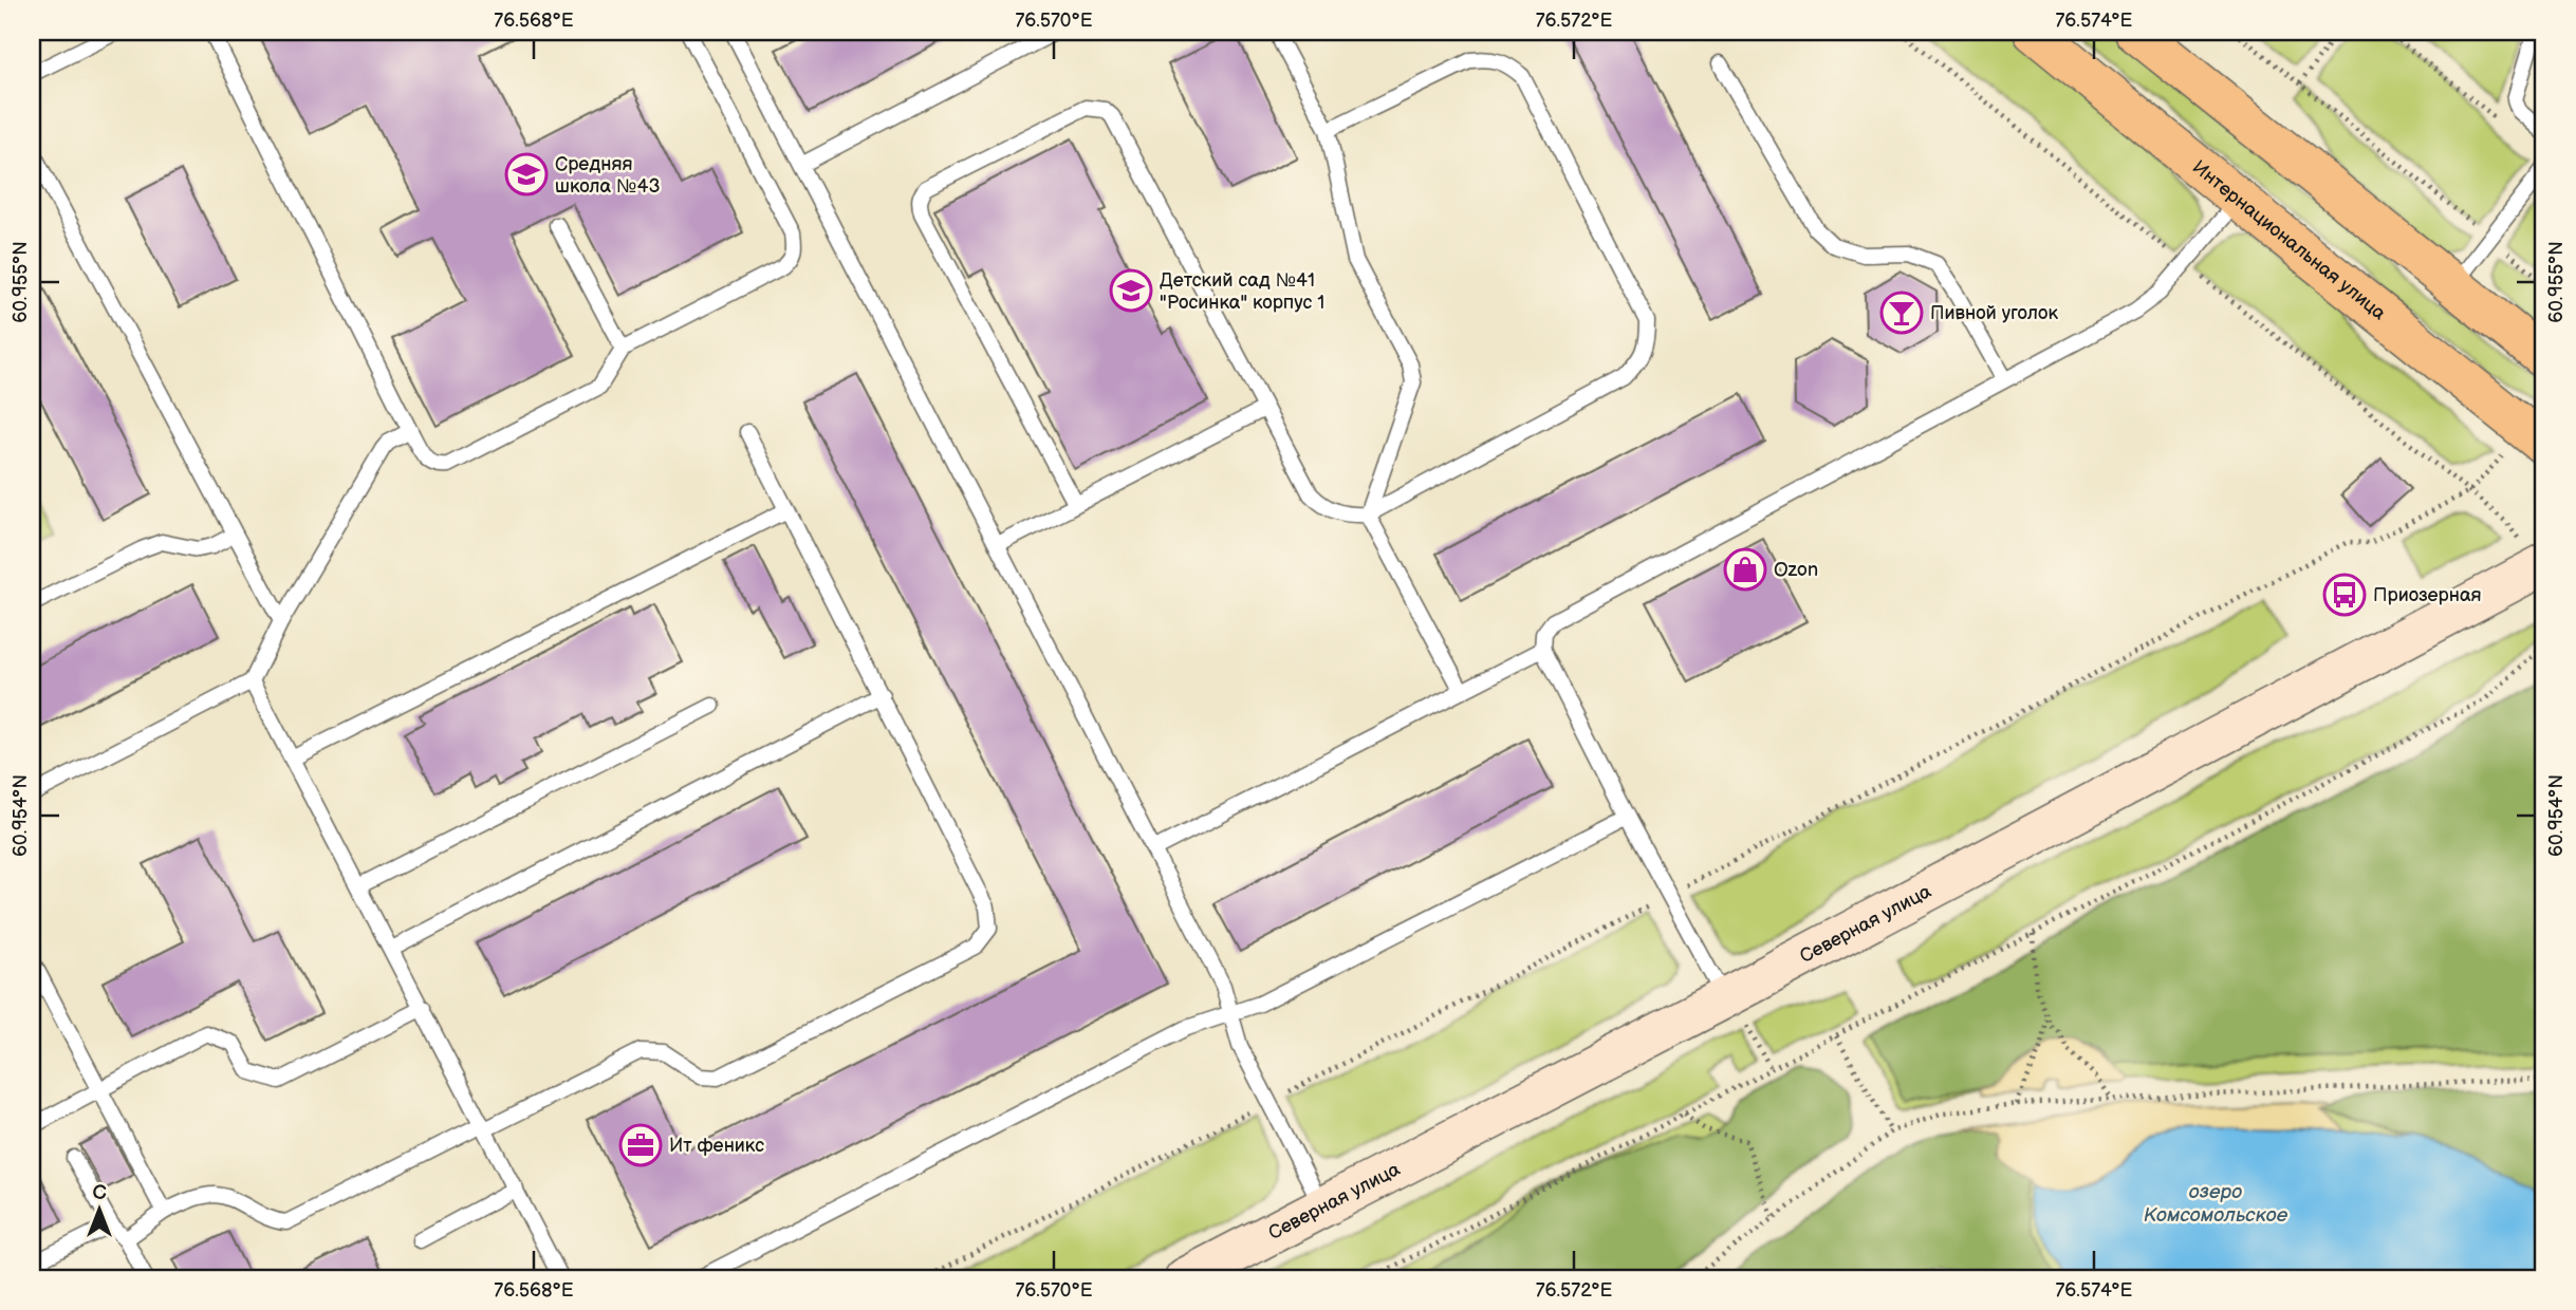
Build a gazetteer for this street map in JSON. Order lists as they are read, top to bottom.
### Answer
{
  "streets": {
    "main road": ["Интернациональная улица", "Северная улица"]
  },
  "water": ["озеро Комсомольское"],
  "places": {
    "school or university": ["Средняя школа №43", "Детский сад №41 \"Росинка\" корпус 1"],
    "bar": ["Пивной уголок"],
    "shop": ["Ozon"],
    "bus stop": ["Приозерная"],
    "office": ["Ит феникс"]
  },
  "north": "top",
  "coordinates": [
    "76.568°E",
    "76.570°E",
    "76.572°E",
    "76.574°E",
    "60.955°N",
    "60.954°N"
  ]
}
